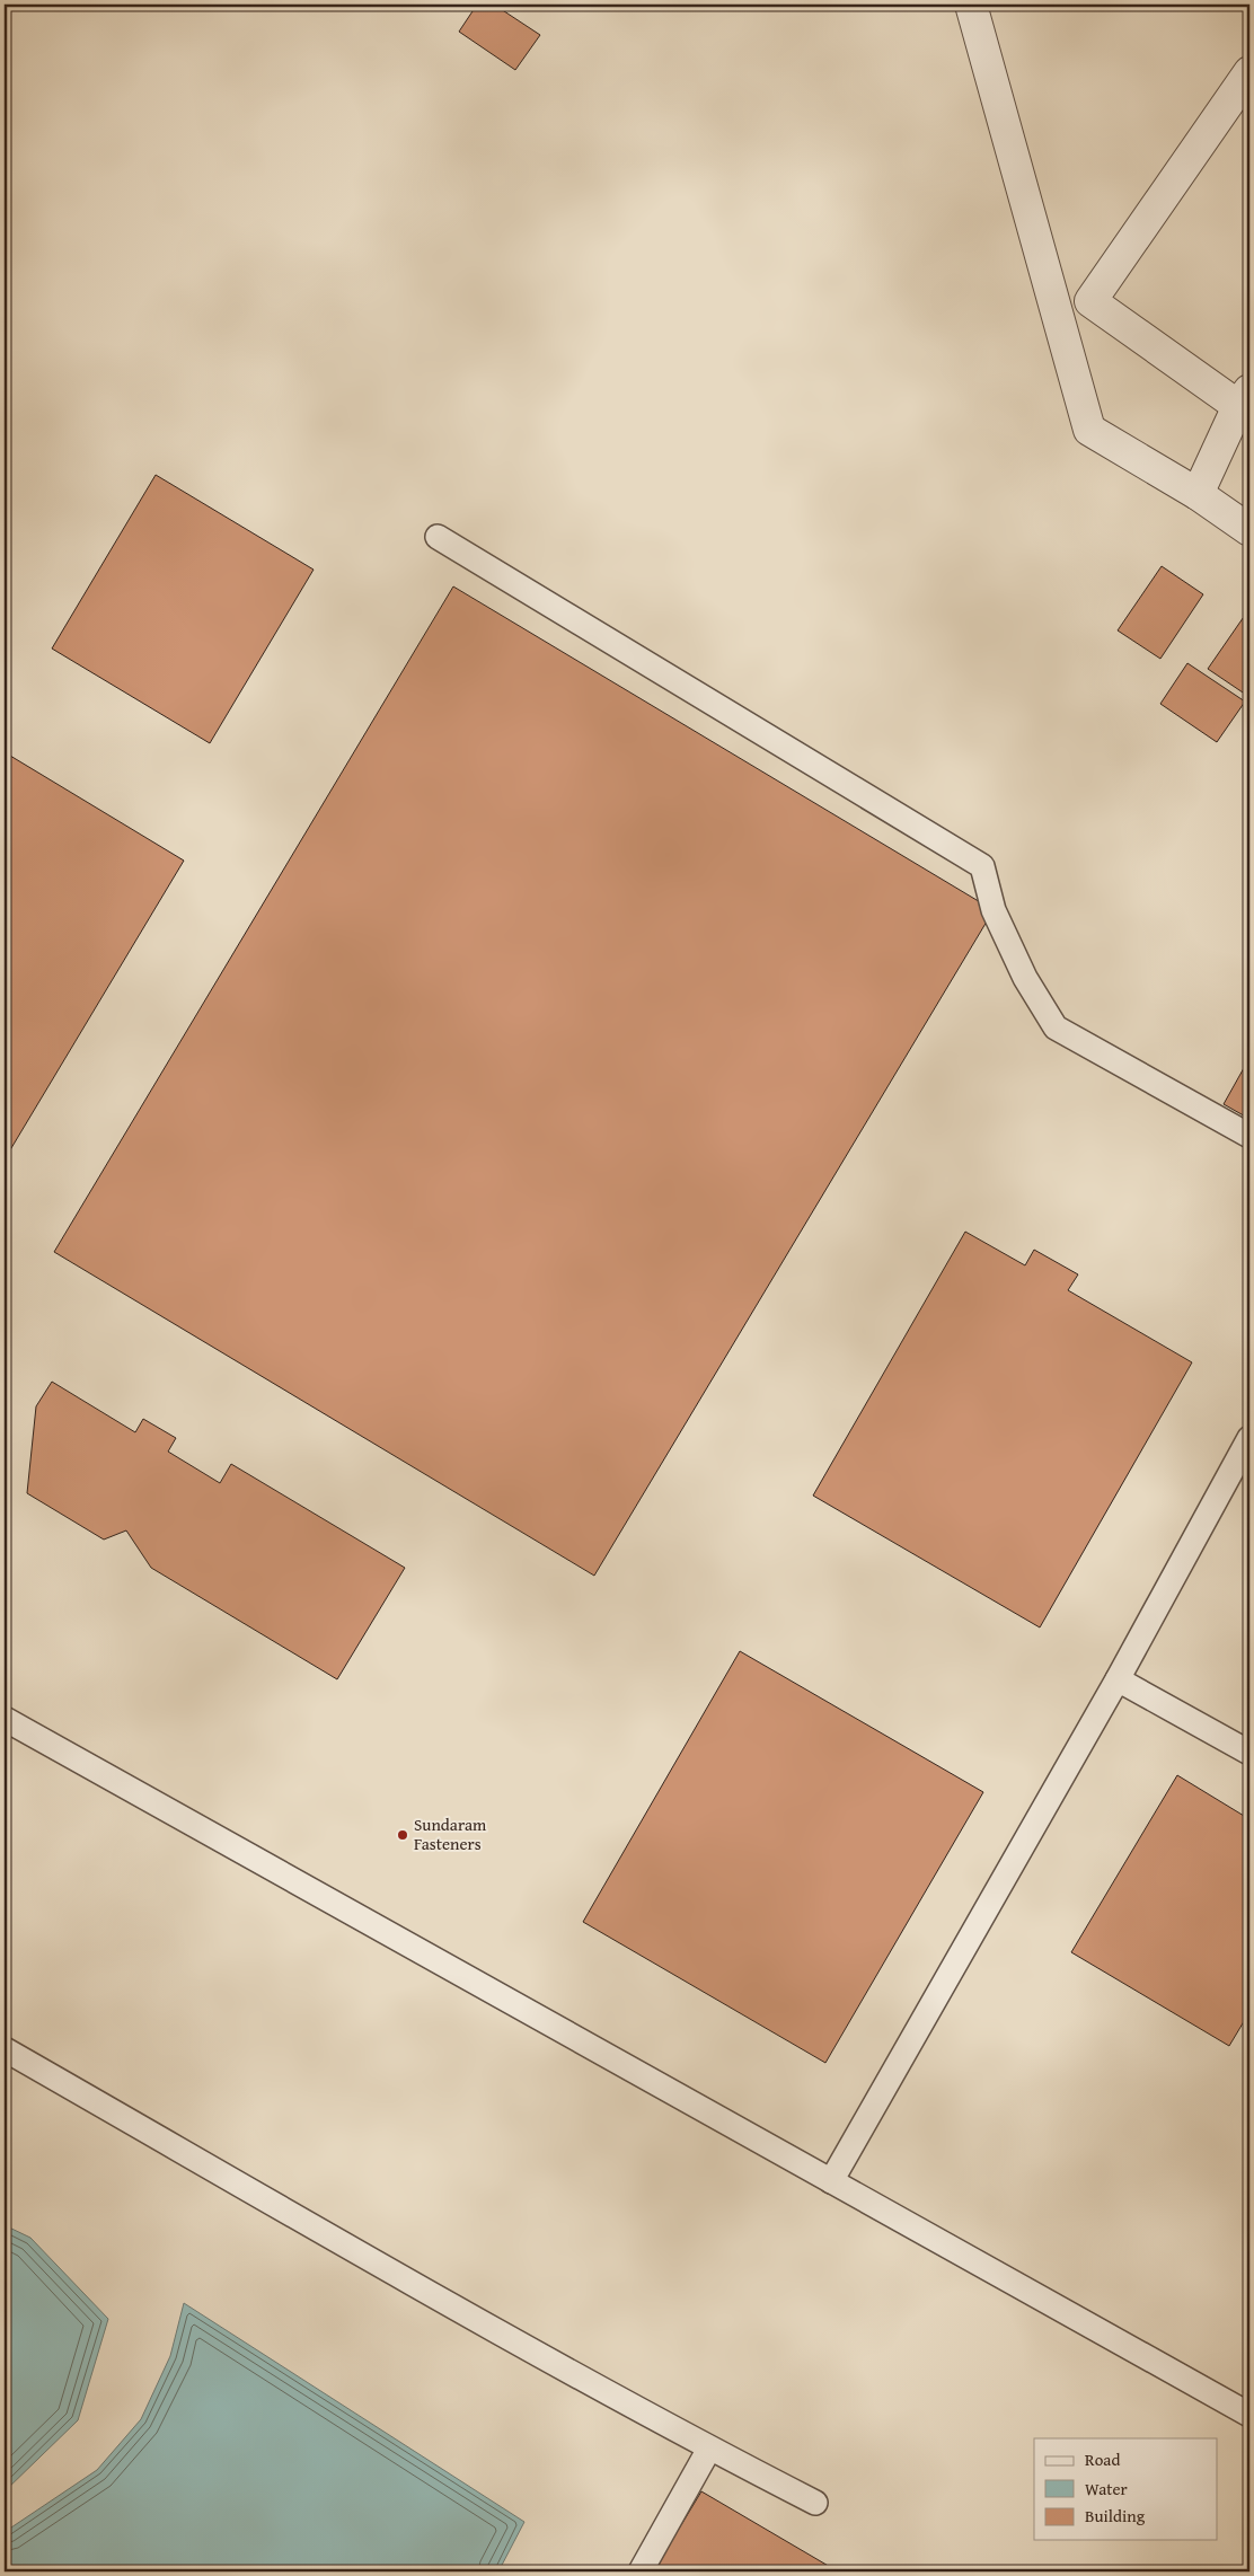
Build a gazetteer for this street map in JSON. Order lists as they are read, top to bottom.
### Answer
{
  "places": ["Sundaram Fasteners"],
  "legend": ["Road", "Water", "Building"]
}
